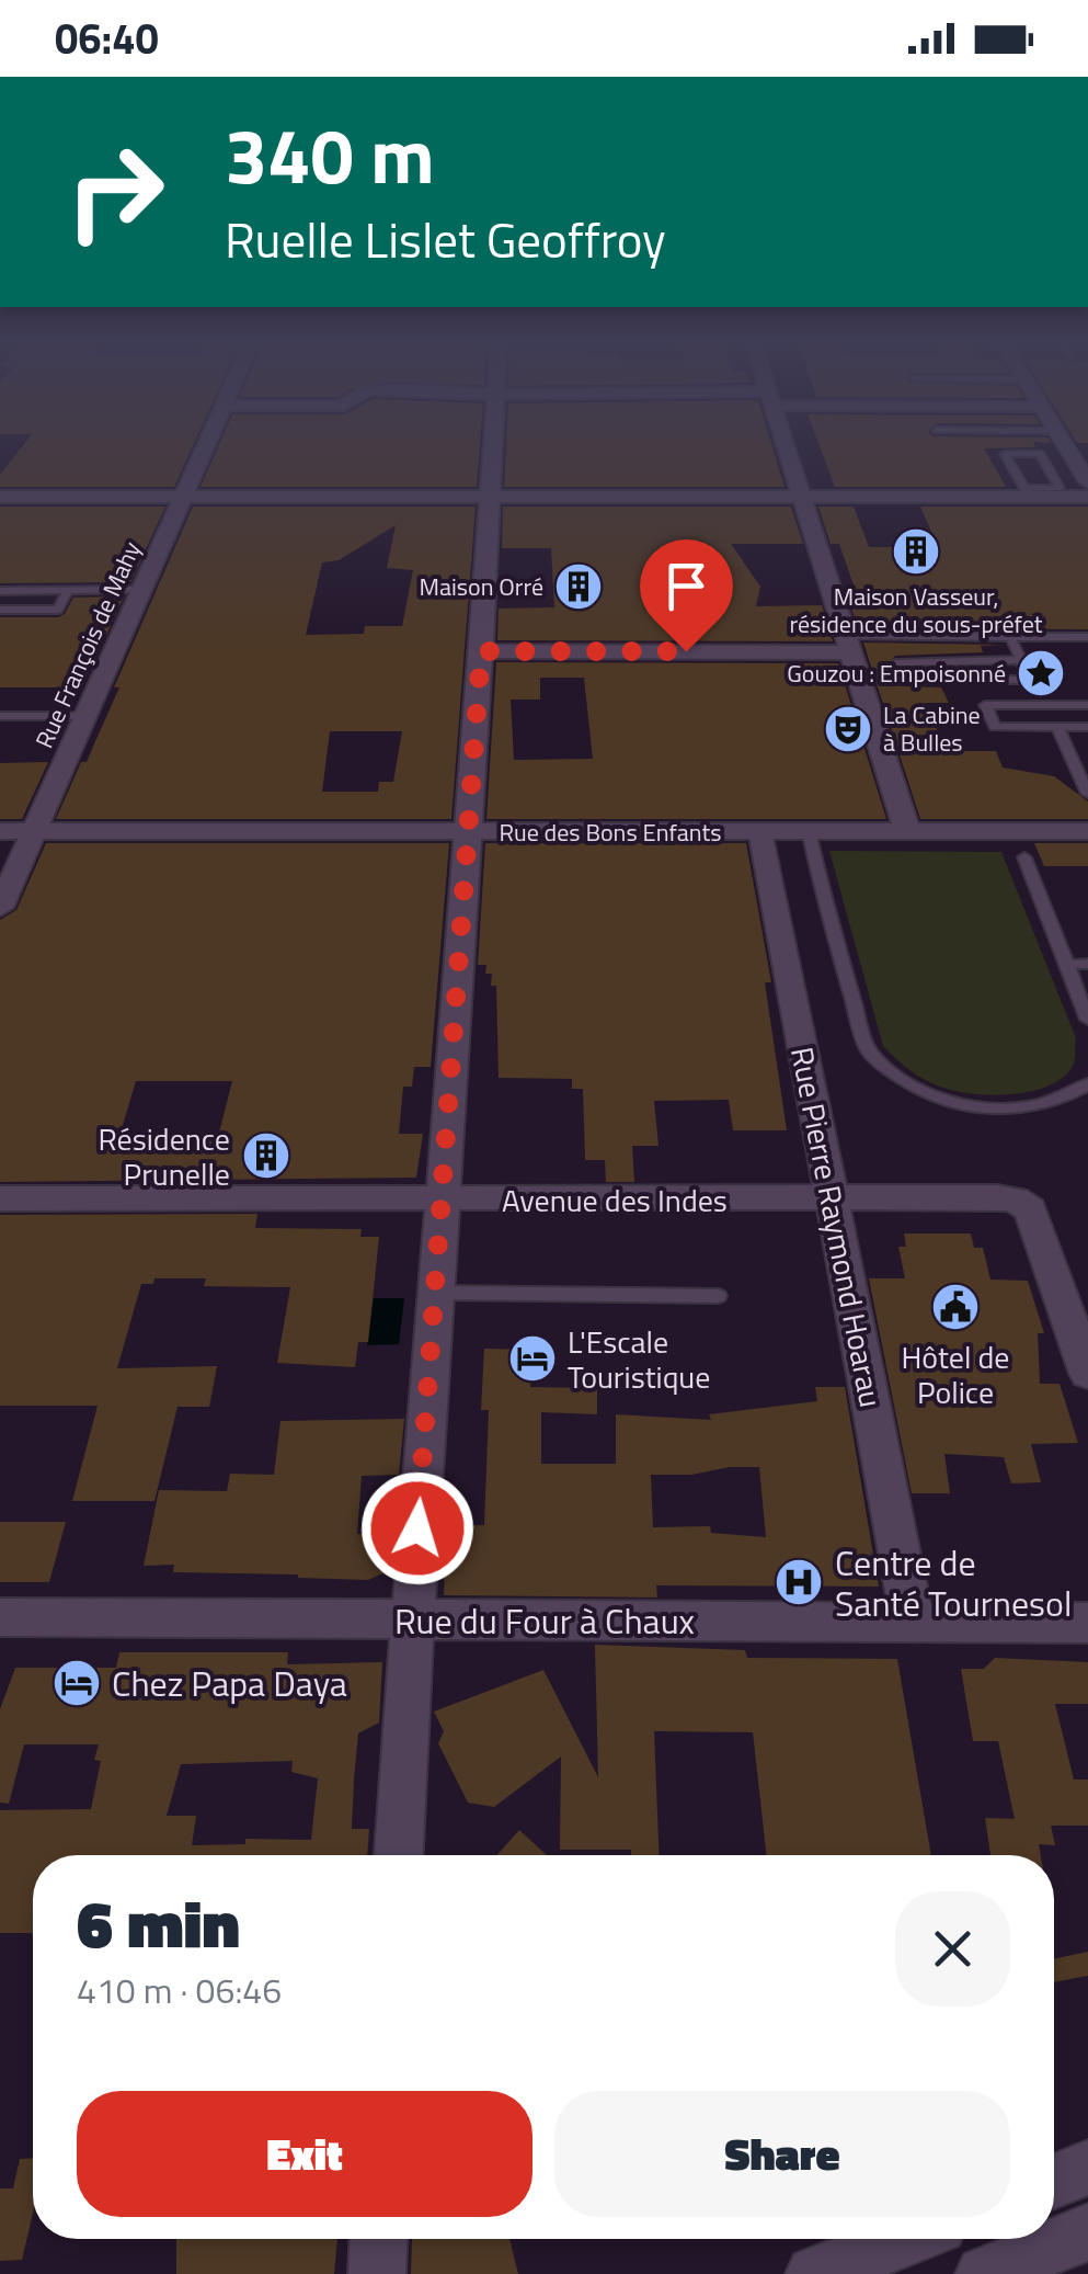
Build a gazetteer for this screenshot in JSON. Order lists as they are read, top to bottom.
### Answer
{
  "streets": {
    "street": [
      "Rue François de Mahy",
      "Rue des Bons Enfants",
      "Avenue des Indes",
      "Rue Pierre Raymond Hoarau",
      "Rue du Four à Chaux"
    ]
  },
  "crossings": [
    ["Rue François de Mahy", "Rue des Bons Enfants"],
    ["Rue des Bons Enfants", "Rue Pierre Raymond Hoarau"],
    ["Avenue des Indes", "Rue Pierre Raymond Hoarau"],
    ["Rue Pierre Raymond Hoarau", "Rue du Four à Chaux"]
  ],
  "places": {
    "building": ["Maison Vasseur, résidence du sous-préfet", "Maison Orré", "Résidence Prunelle"],
    "place": ["Gouzou : Empoisonné"],
    "theatre": ["La Cabine à Bulles"],
    "public building": ["Hôtel de Police"],
    "hotel": ["L'Escale Touristique", "Chez Papa Daya"],
    "hospital": ["Centre de Santé Tournesol"]
  },
  "page": {
    "status": "06:40",
    "turn": ["340 m", "Ruelle Lislet Geoffroy"],
    "heading": ["6 min", "410 m · 06:46"],
    "buttons": ["Exit", "Share"]
  }
}
